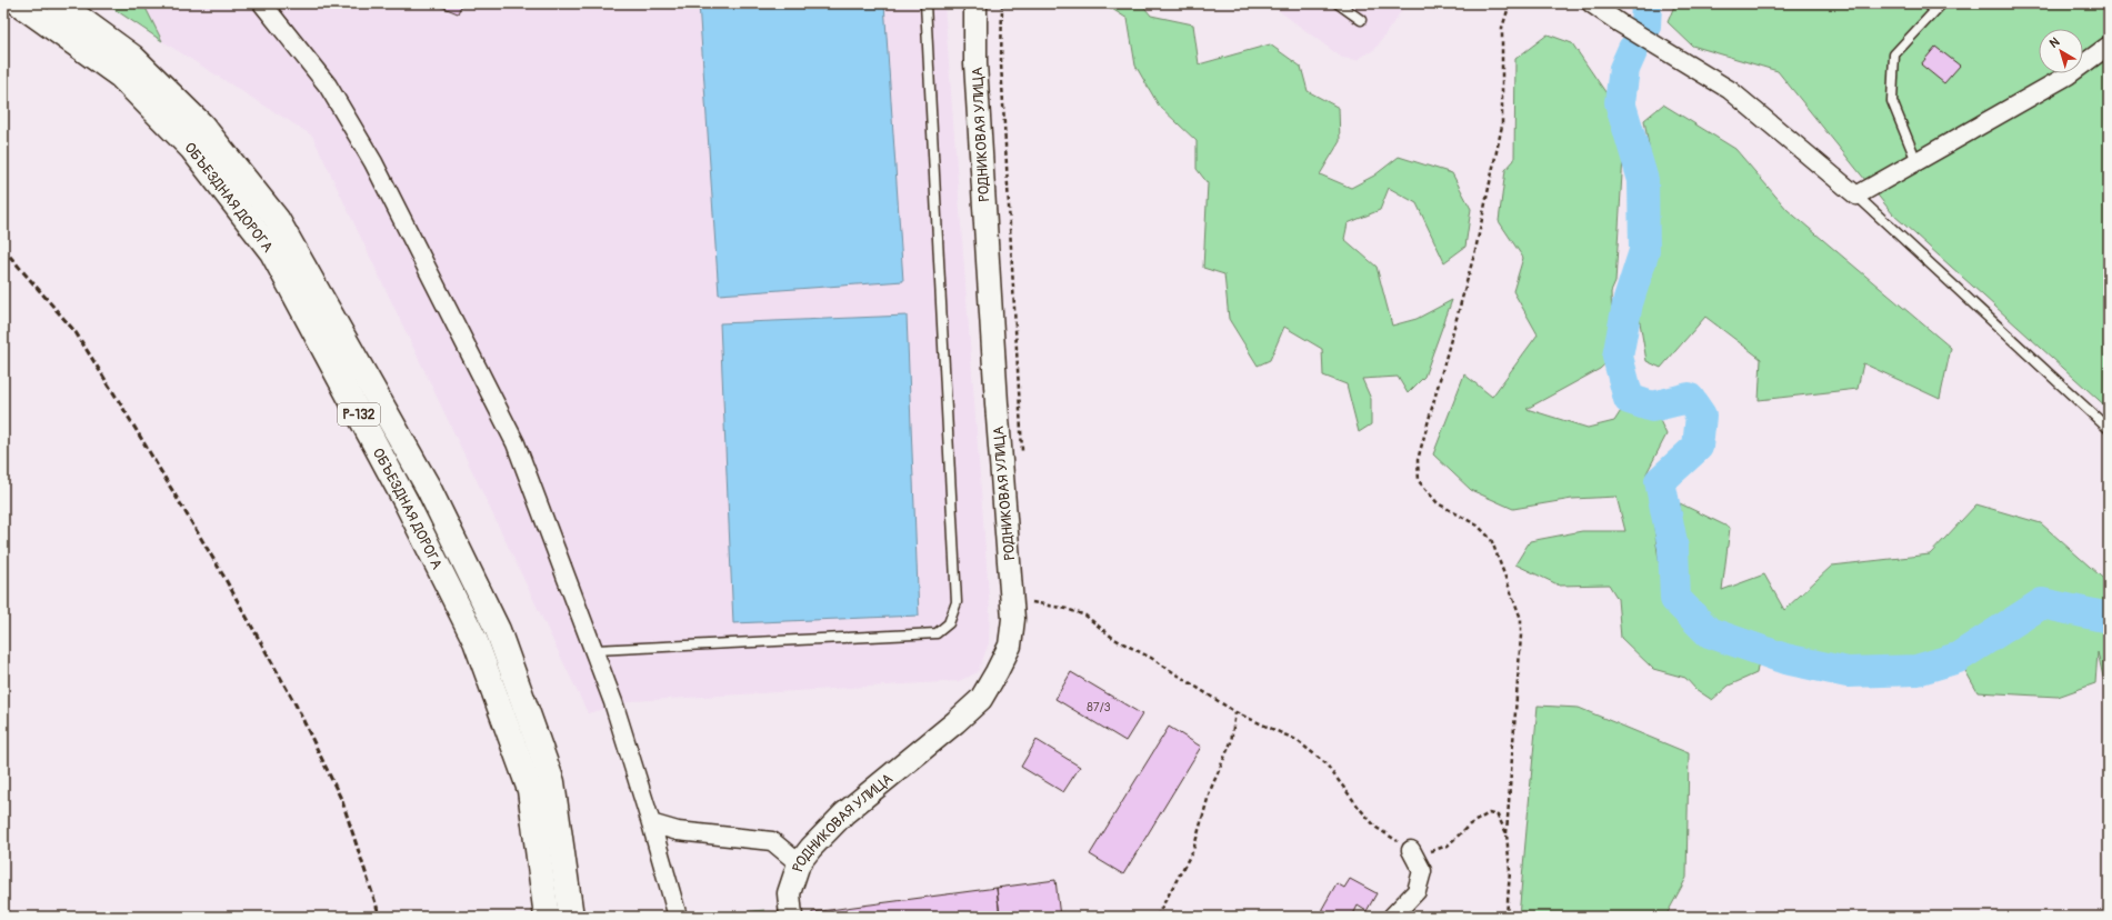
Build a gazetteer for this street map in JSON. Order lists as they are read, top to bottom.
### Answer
{
  "streets": {
    "highway": ["ОБЪЕЗДНАЯ ДОРОГА", "Р-132"],
    "street": ["РОДНИКОВАЯ УЛИЦА"]
  },
  "house_numbers": ["87/3"],
  "north": "top left"
}
